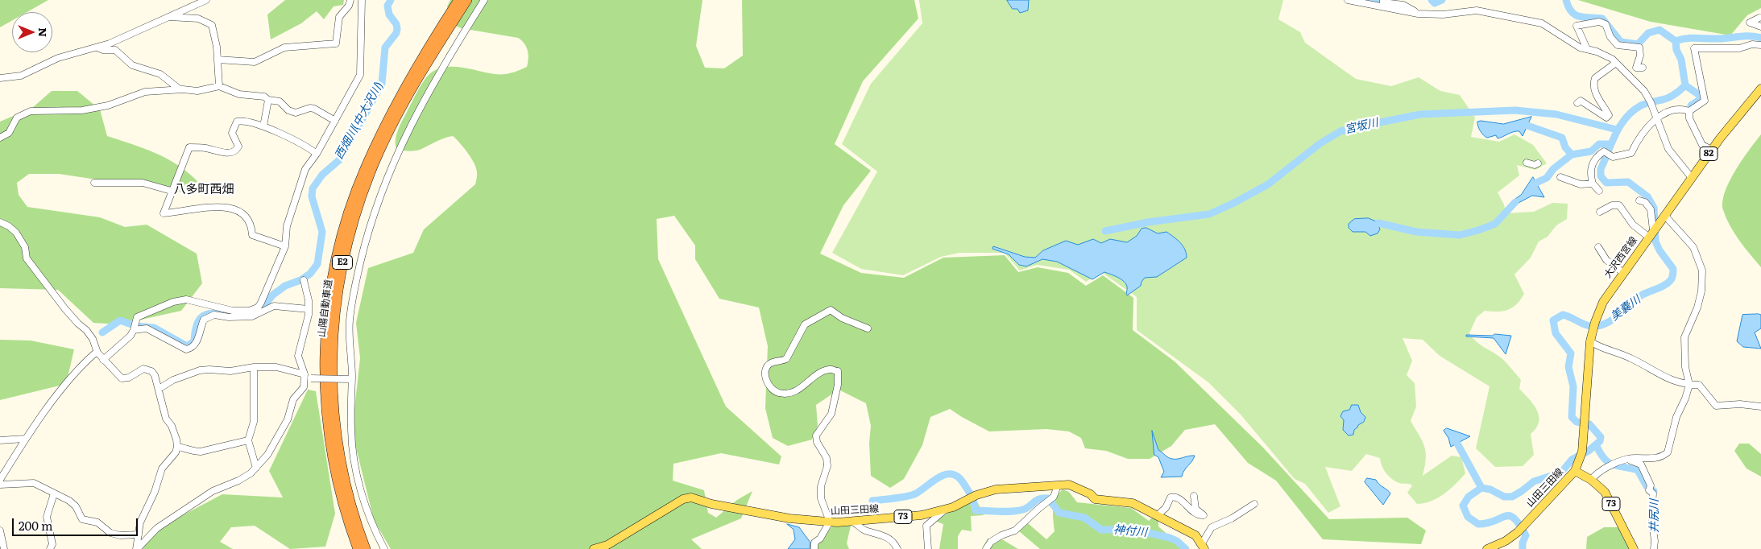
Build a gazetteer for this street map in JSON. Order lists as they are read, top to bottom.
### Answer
{
  "streets": {
    "highway": ["E2", "山陽自動車道"],
    "main road": [
      "82",
      "大沢西宮線",
      "山田三田線",
      "73"
    ]
  },
  "crossings": [
    ["大沢西宮線", "山田三田線"]
  ],
  "districts": ["八多町西畑"],
  "water": [
    "西畑川(中大沢川)",
    "宮坂川",
    "美嚢川",
    "井尻川",
    "神付川"
  ],
  "scale_bar": "200 m",
  "north": "right"
}
